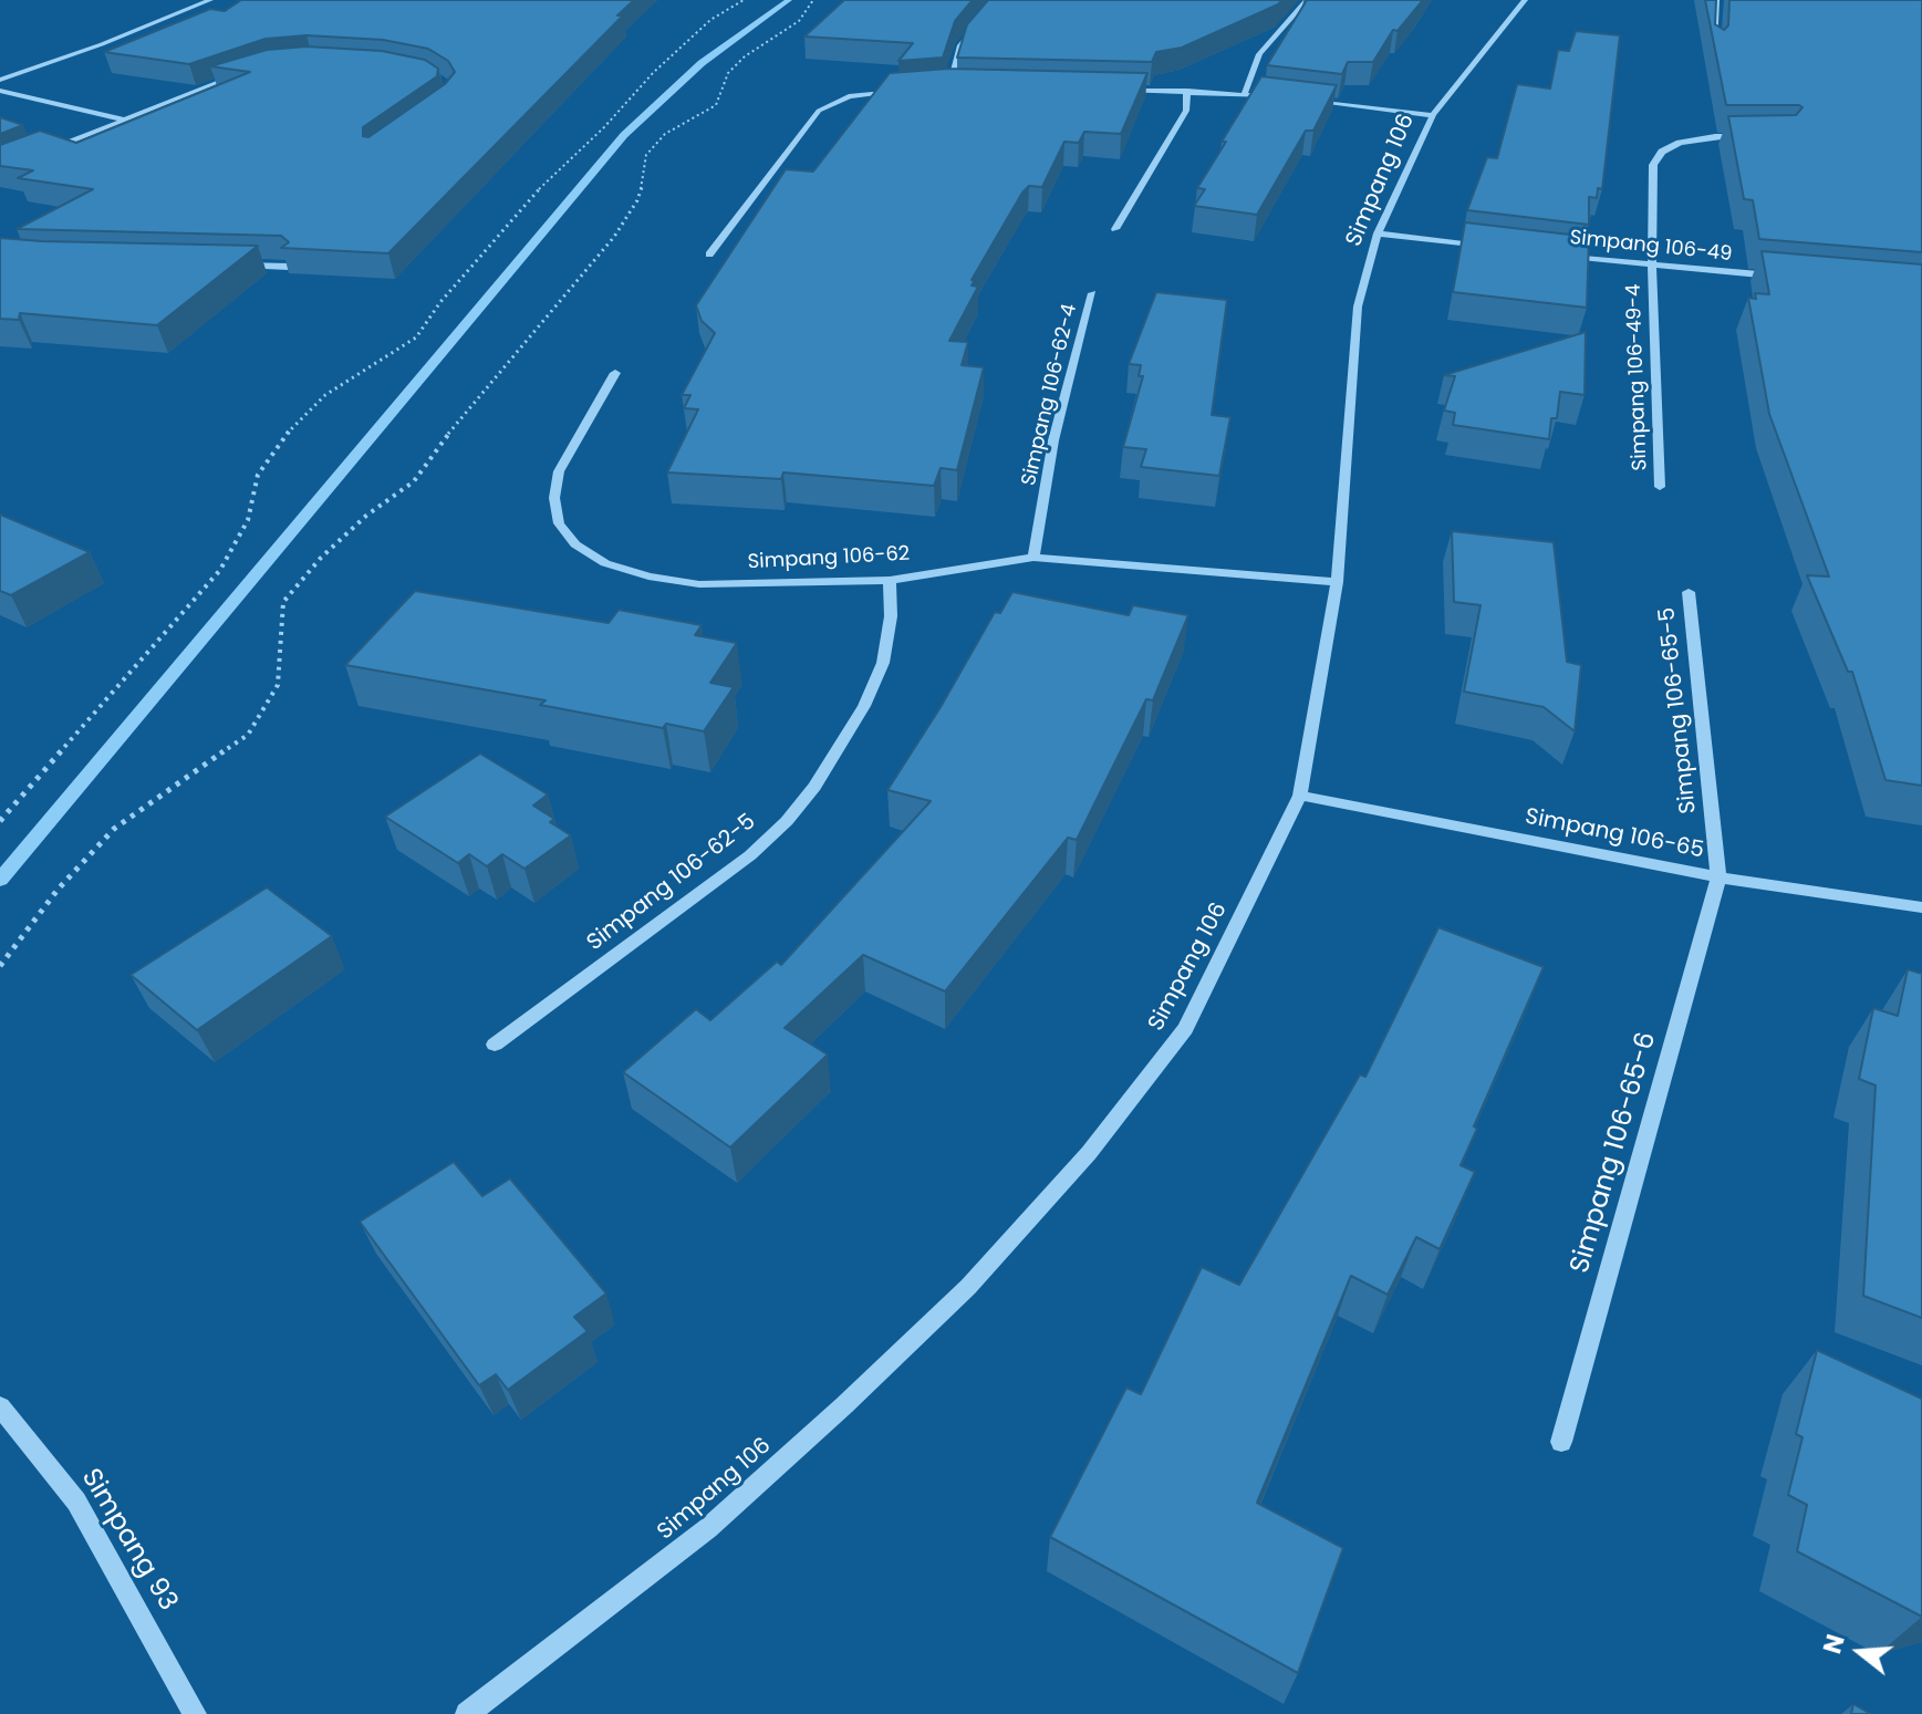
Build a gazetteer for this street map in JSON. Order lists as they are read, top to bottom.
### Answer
{
  "streets": {
    "street": [
      "Simpang 106",
      "Simpang 106-49",
      "Simpang 106-49-4",
      "Simpang 106-62-4",
      "Simpang 106-62",
      "Simpang 106-65-5",
      "Simpang 106-65",
      "Simpang 106-62-5",
      "Simpang 106-65-6",
      "Simpang 93"
    ]
  },
  "crossings": [
    ["Simpang 106", "Simpang 106-62"],
    ["Simpang 106", "Simpang 106-65"],
    ["Simpang 106-49", "Simpang 106-49-4"],
    ["Simpang 106-62-4", "Simpang 106-62"],
    ["Simpang 106-62", "Simpang 106-62-5"],
    ["Simpang 106-65-5", "Simpang 106-65"],
    ["Simpang 106-65-5", "Simpang 106-65-6"],
    ["Simpang 106-65", "Simpang 106-65-6"]
  ],
  "north": "left"
}
